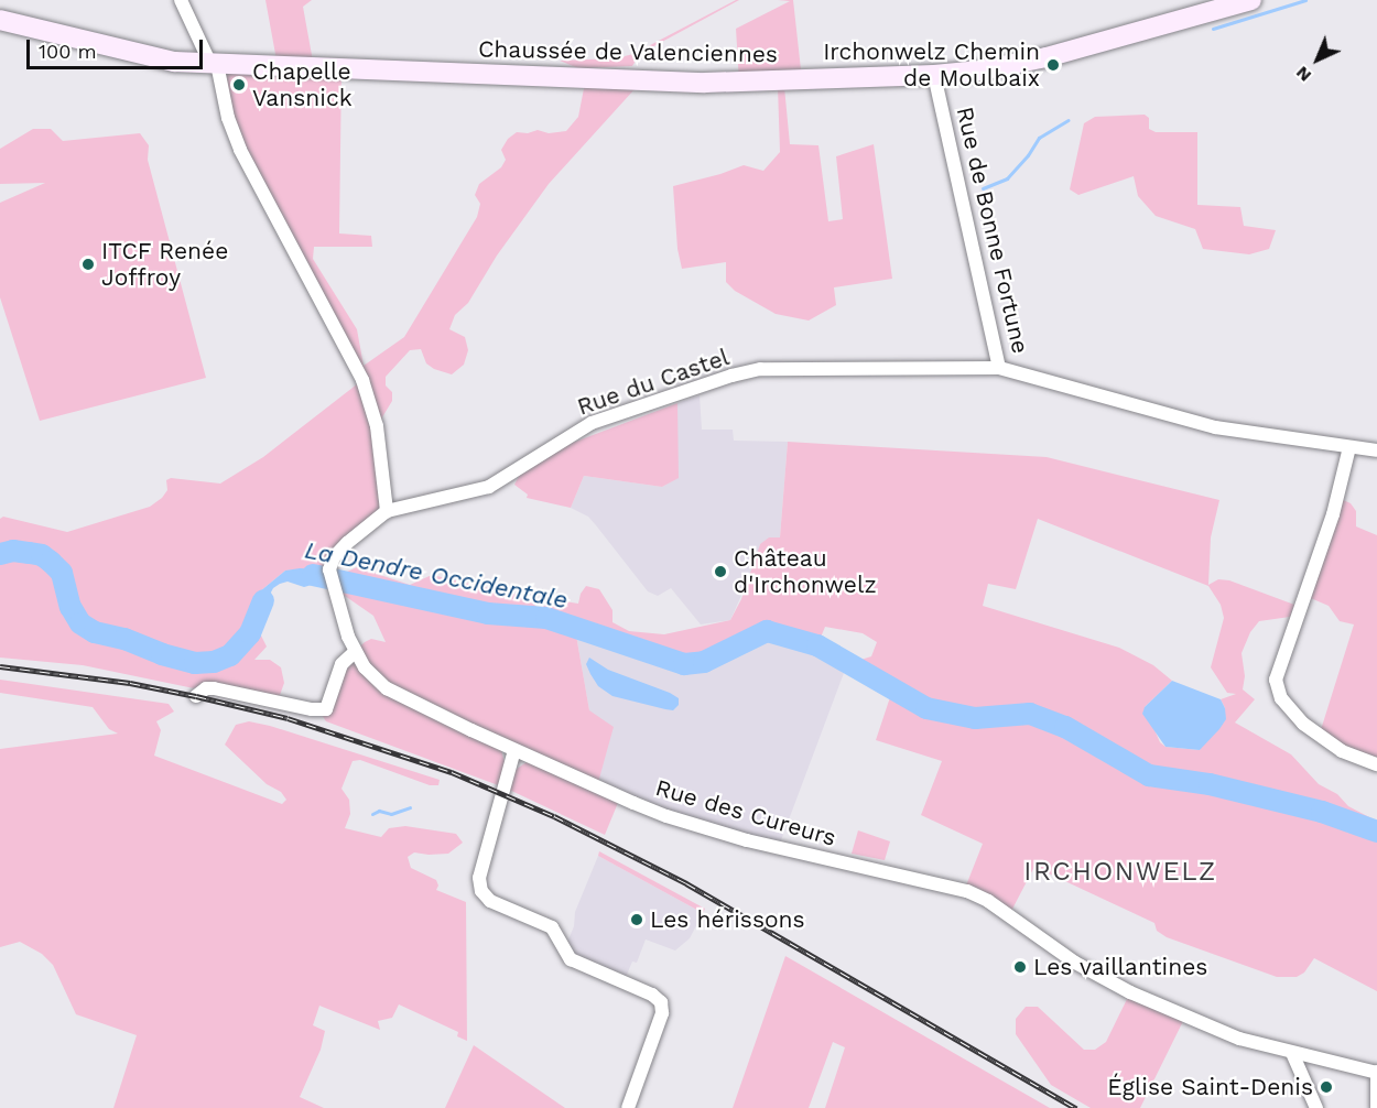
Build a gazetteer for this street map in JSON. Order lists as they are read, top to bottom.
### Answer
{
  "streets": {
    "main road": ["Chaussée de Valenciennes"],
    "street": ["Rue de Bonne Fortune", "Rue du Castel", "Rue des Cureurs"]
  },
  "crossings": [
    ["Chaussée de Valenciennes", "Rue de Bonne Fortune"],
    ["Rue de Bonne Fortune", "Rue du Castel"],
    ["Rue du Castel", "Rue des Cureurs"]
  ],
  "districts": ["IRCHONWELZ"],
  "water": ["La Dendre Occidentale"],
  "places": [
    "Irchonwelz Chemin de Moulbaix",
    "Chapelle Vansnick",
    "ITCF Renée Joffroy",
    "Château d'Irchonwelz",
    "Les hérissons",
    "Les vaillantines",
    "Église Saint-Denis"
  ],
  "scale_bar": "100 m",
  "north": "bottom left"
}
